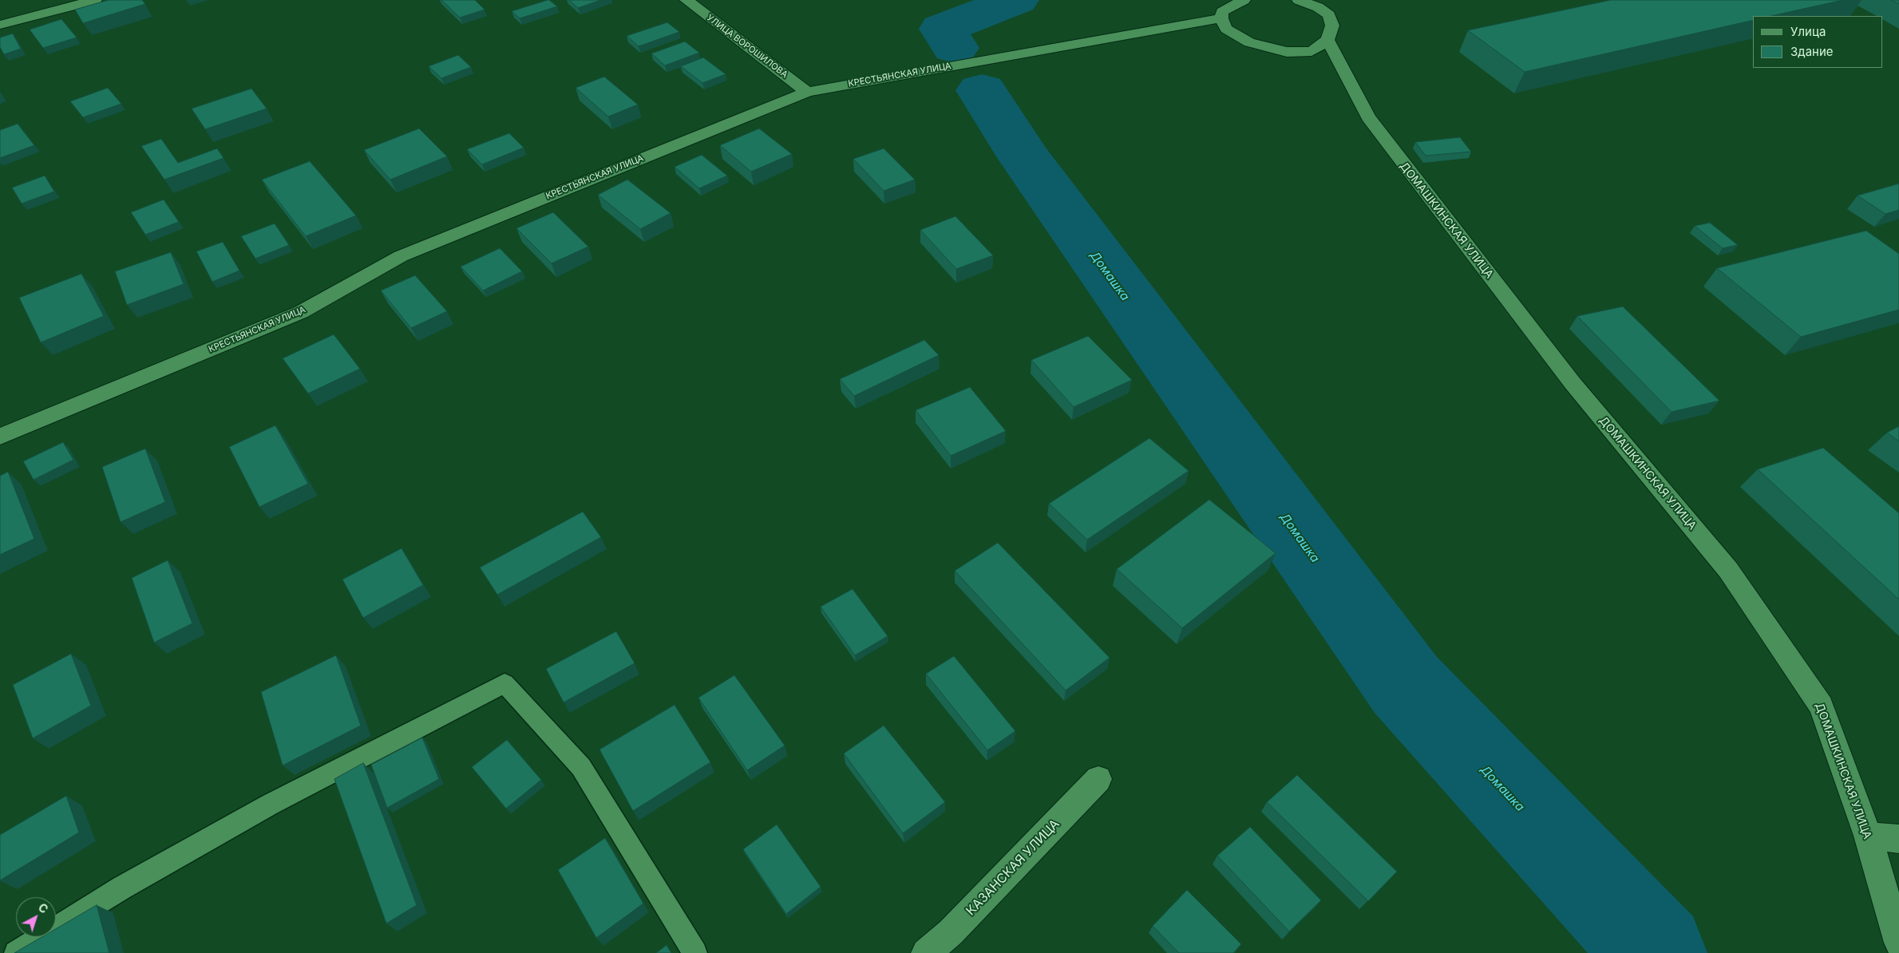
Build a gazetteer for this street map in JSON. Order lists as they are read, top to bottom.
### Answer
{
  "streets": {
    "street": [
      "УЛИЦА ВОРОШИЛОВА",
      "КРЕСТЬЯНСКАЯ УЛИЦА",
      "ДОМАШКИНСКАЯ УЛИЦА",
      "КАЗАНСКАЯ УЛИЦА"
    ]
  },
  "crossings": [
    ["УЛИЦА ВОРОШИЛОВА", "КРЕСТЬЯНСКАЯ УЛИЦА"]
  ],
  "water": ["Домашка"],
  "legend": ["Улица", "Здание"],
  "north": "top right"
}
